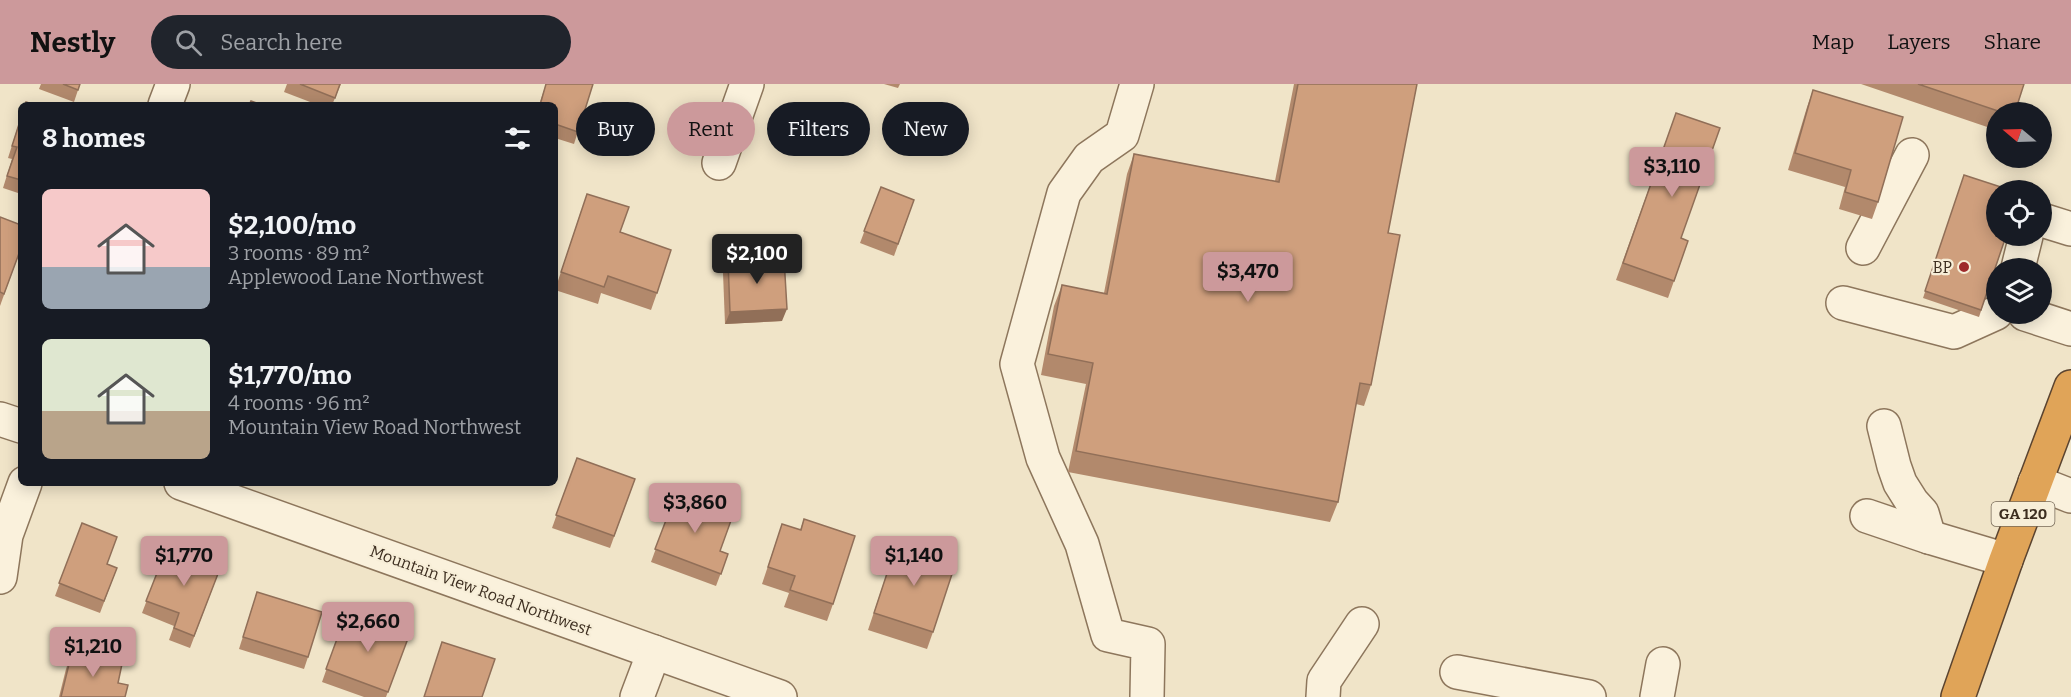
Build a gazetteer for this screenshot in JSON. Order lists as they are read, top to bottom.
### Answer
{
  "streets": {
    "highway": ["GA 120"],
    "street": ["Mountain View Road Northwest"]
  },
  "places": ["BP"],
  "north": "left",
  "page": {
    "header": "Nestly",
    "search": "Search here",
    "nav": ["Map", "Layers", "Share"],
    "chip": [
      "Buy",
      "Rent",
      "Filters",
      "New"
    ],
    "heading": "8 homes",
    "price": [
      "$3,110",
      "$2,100",
      "$3,470",
      "$3,860",
      "$1,770",
      "$1,140",
      "$2,660",
      "$1,210"
    ],
    "list": [
      {
        "name": "$2,100/mo",
        "note": "3 rooms · 89 m² · Applewood Lane Northwest"
      },
      {
        "name": "$1,770/mo",
        "note": "4 rooms · 96 m² · Mountain View Road Northwest"
      }
    ]
  }
}
